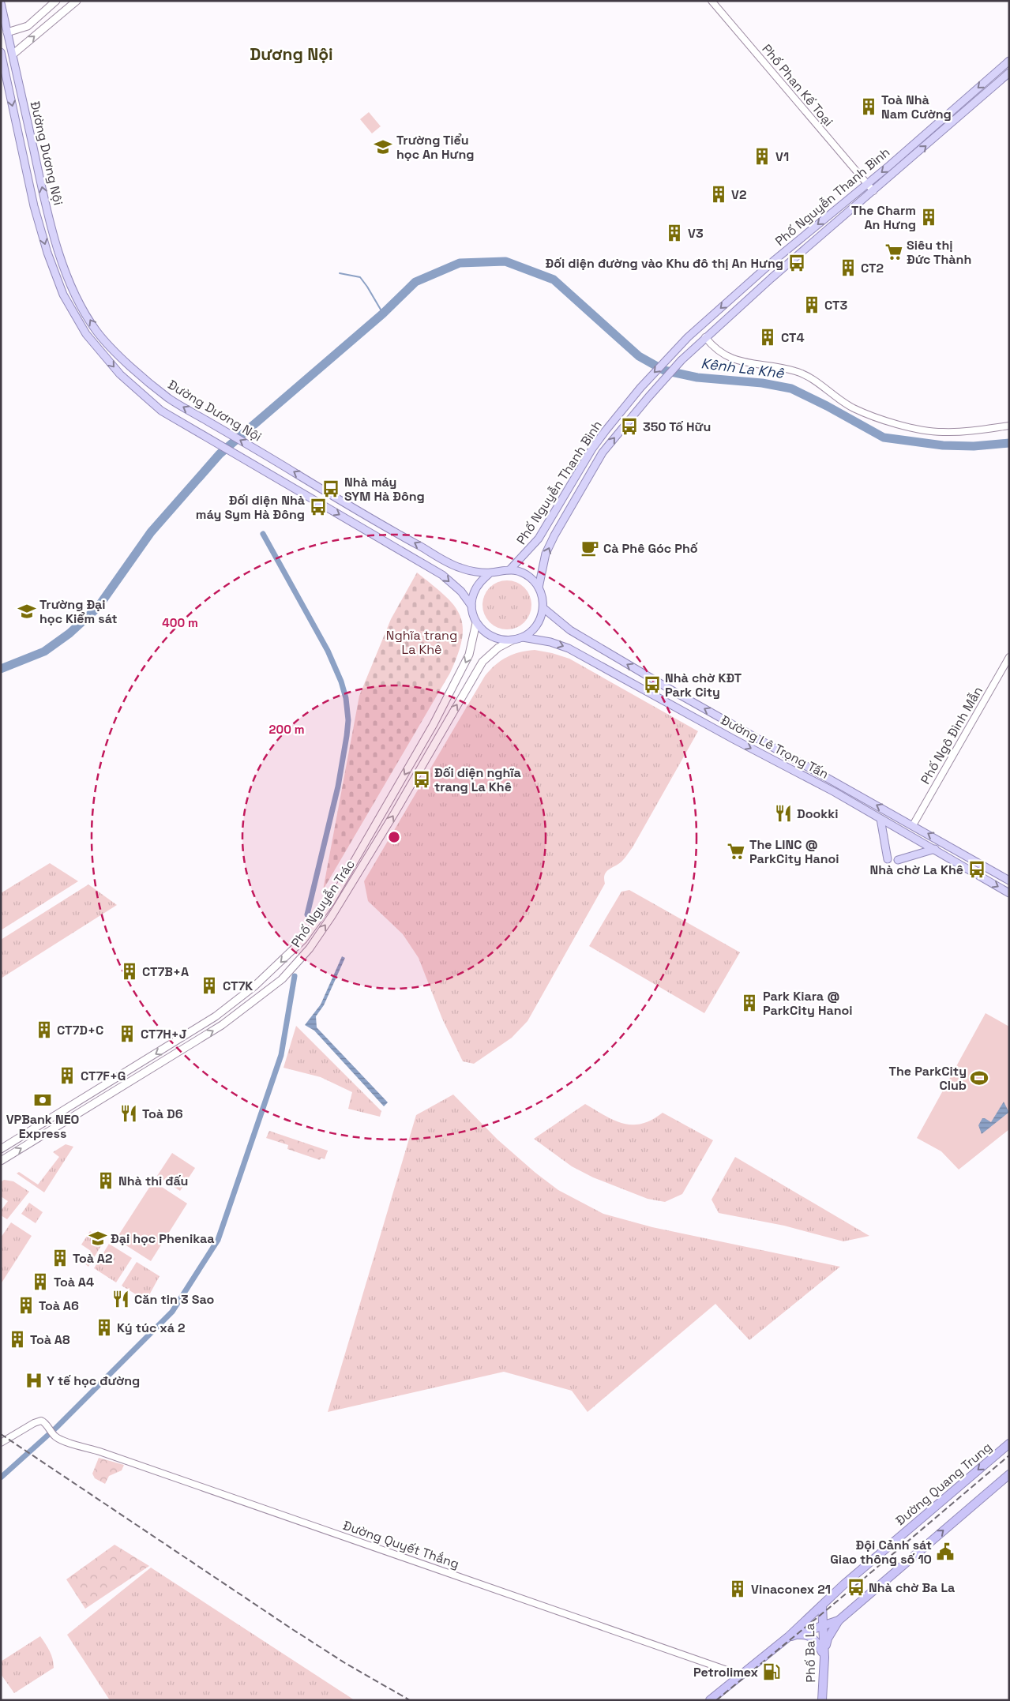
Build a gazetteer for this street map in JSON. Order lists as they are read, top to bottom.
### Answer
{
  "streets": {
    "highway": ["Đường Quang Trung", "Phố Ba La"],
    "main road": [
      "Đường Dương Nội",
      "Phố Nguyễn Thanh Bình",
      "Đường Lê Trọng Tấn",
      "Phố Nguyễn Trác"
    ],
    "street": ["Phố Phan Kế Toại", "Phố Ngô Đình Mẫn", "Đường Quyết Thắng"]
  },
  "crossings": [
    ["Phố Phan Kế Toại", "Phố Nguyễn Thanh Bình"],
    ["Đường Dương Nội", "Phố Nguyễn Thanh Bình"],
    ["Đường Dương Nội", "Đường Lê Trọng Tấn"],
    ["Đường Dương Nội", "Phố Nguyễn Trác"],
    ["Phố Nguyễn Thanh Bình", "Đường Lê Trọng Tấn"],
    ["Phố Nguyễn Thanh Bình", "Phố Nguyễn Trác"],
    ["Phố Ngô Đình Mẫn", "Đường Lê Trọng Tấn"],
    ["Đường Lê Trọng Tấn", "Phố Nguyễn Trác"],
    ["Đường Quang Trung", "Đường Quyết Thắng"],
    ["Đường Quang Trung", "Phố Ba La"]
  ],
  "districts": ["Dương Nội"],
  "water": ["Kênh La Khê"],
  "parks": ["Nghĩa trang La Khê"],
  "places": {
    "building": [
      "Toà Nhà Nam Cường",
      "V1",
      "V2",
      "The Charm An Hưng",
      "V3",
      "CT2",
      "CT3",
      "CT4",
      "CT7B+A",
      "CT7K",
      "Park Kiara @ ParkCity Hanoi",
      "CT7D+C",
      "CT7H+J",
      "CT7F+G",
      "Nhà thi đấu",
      "Toà A2",
      "Toà A4",
      "Toà A6",
      "Ký túc xá 2",
      "Toà A8",
      "Vinaconex 21"
    ],
    "school or university": ["Trường Tiểu học An Hưng", "Trường Đại học Kiểm sát", "Đại học Phenikaa"],
    "supermarket": ["Siêu thị Đức Thành", "The LINC @ ParkCity Hanoi"],
    "bus stop": [
      "Đối diện đường vào Khu đô thị An Hưng",
      "350 Tố Hữu",
      "Nhà máy SYM Hà Đông",
      "Đối diện Nhà máy Sym Hà Đông",
      "Nhà chờ KĐT Park City",
      "Đối diện nghĩa trang La Khê",
      "Nhà chờ La Khê",
      "Nhà chờ Ba La"
    ],
    "cafe": ["Cà Phê Góc Phố"],
    "restaurant": ["Dookki", "Toà D6", "Căn tin 3 Sao"],
    "sports": ["The ParkCity Club"],
    "bank": ["VPBank NEO Express"],
    "hospital": ["Y tế học đường"],
    "public building": ["Đội Cảnh sát Giao thông số 10"],
    "fuel station": ["Petrolimex"]
  },
  "rings": ["400 m", "200 m"]
}
